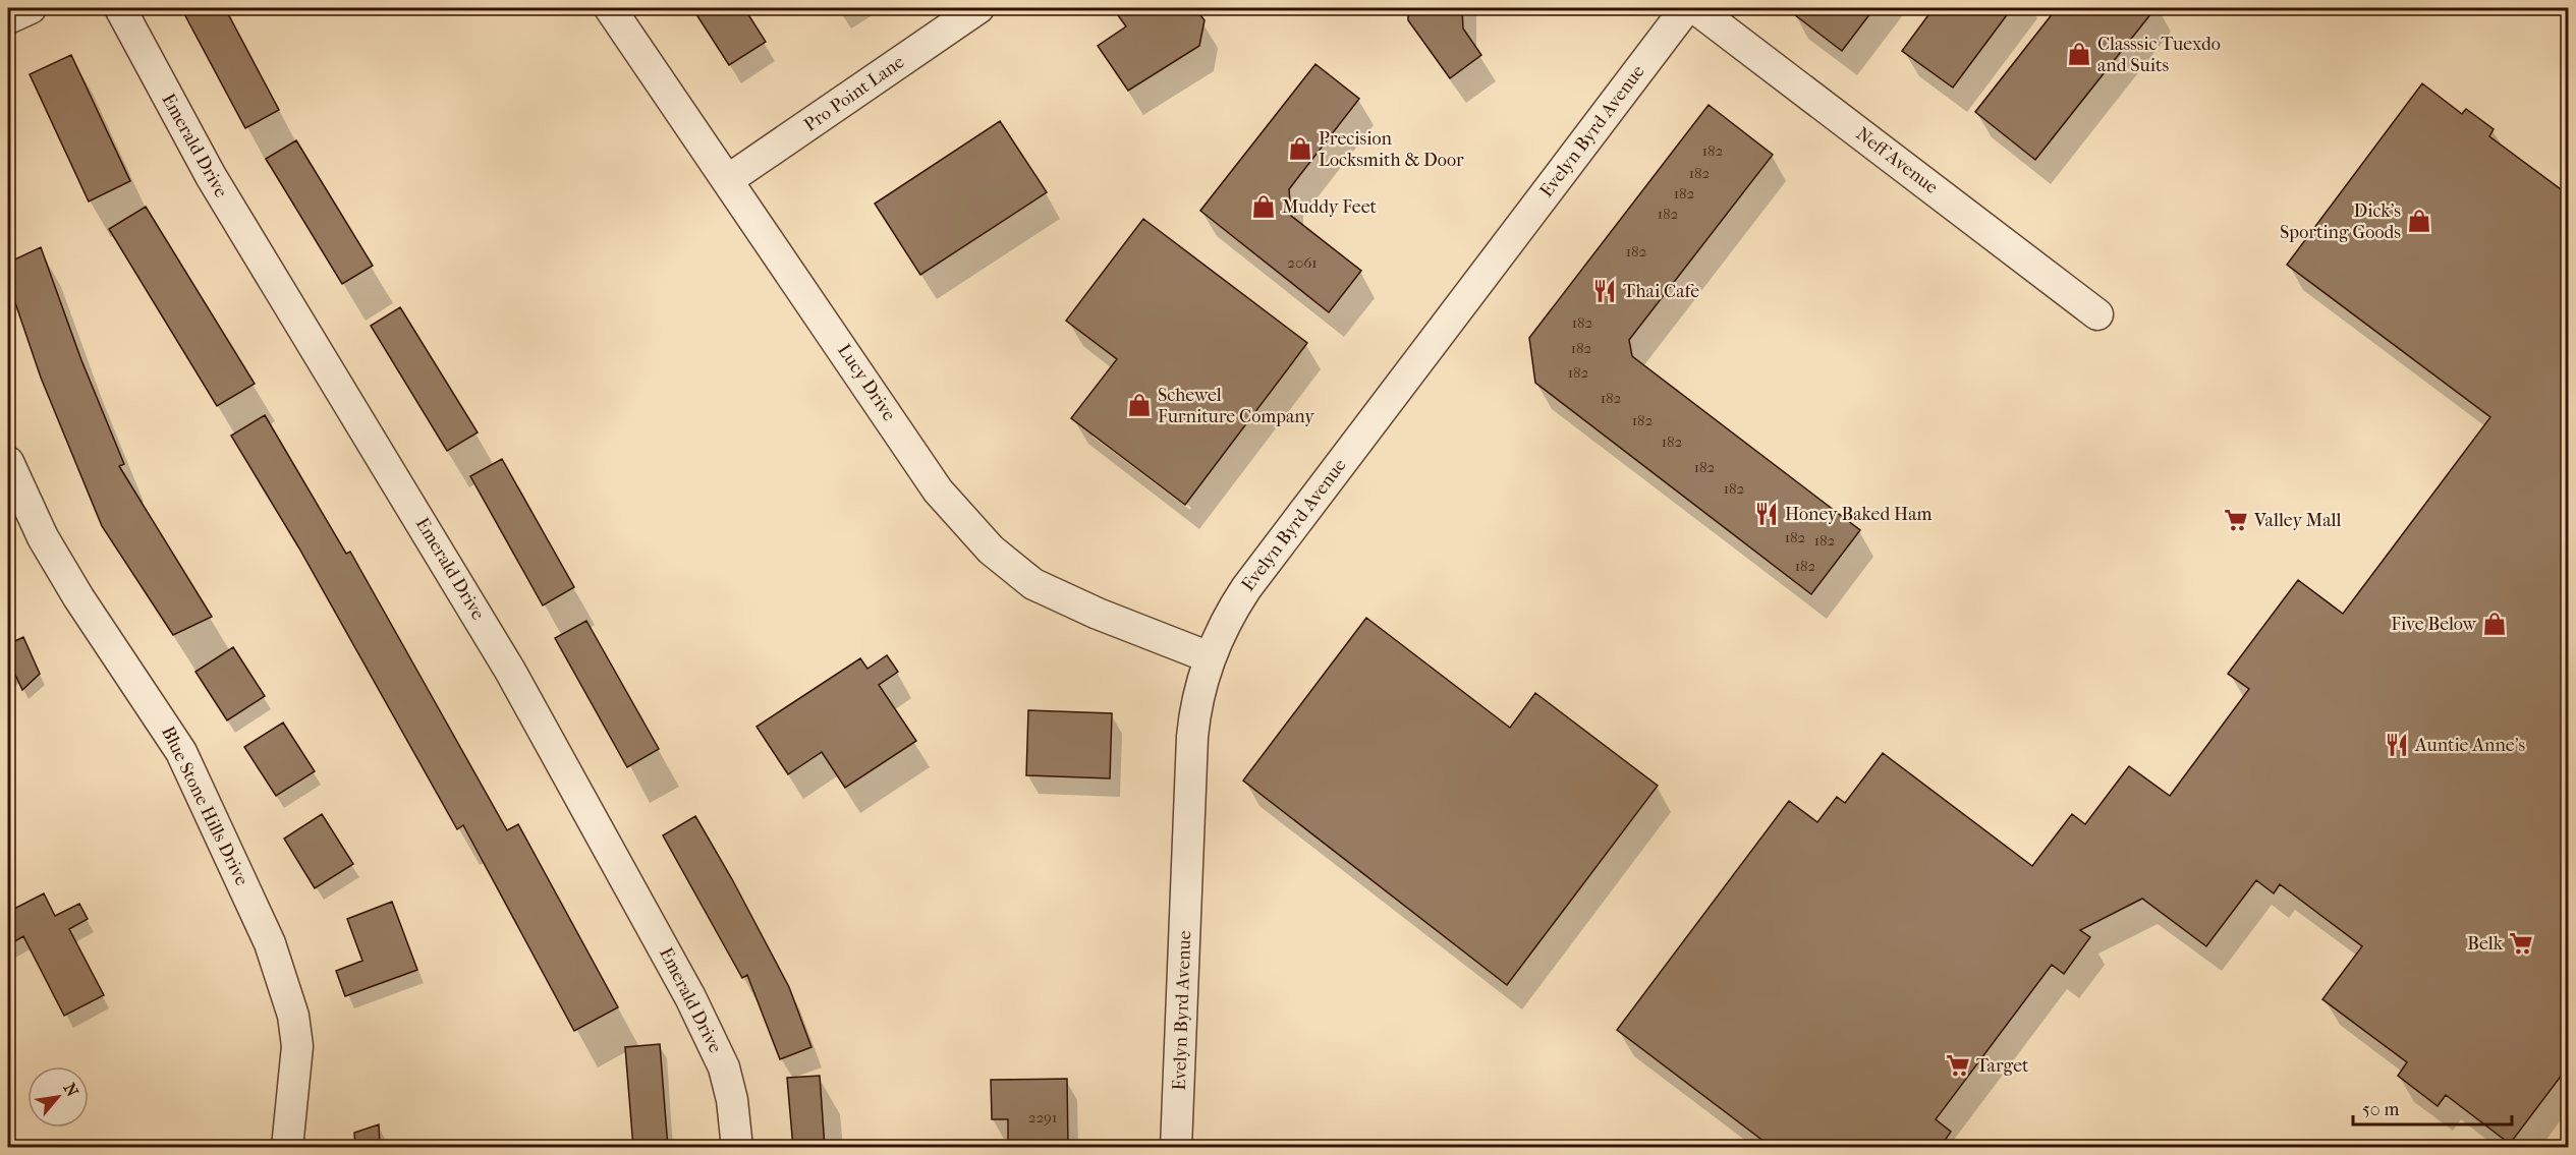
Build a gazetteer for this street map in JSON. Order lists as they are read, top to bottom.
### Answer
{
  "streets": {
    "street": [
      "Pro Point Lane",
      "Evelyn Byrd Avenue",
      "Emerald Drive",
      "Neff Avenue",
      "Lucy Drive",
      "Blue Stone Hills Drive"
    ]
  },
  "crossings": [
    ["Pro Point Lane", "Lucy Drive"],
    ["Evelyn Byrd Avenue", "Lucy Drive"]
  ],
  "places": {
    "shop": [
      "Classsic Tuexdo and Suits",
      "Precision Locksmith & Door",
      "Muddy Feet",
      "Dick's Sporting Goods",
      "Schewel Furniture Company",
      "Five Below"
    ],
    "restaurant": ["Thai Cafe", "Honey Baked Ham", "Auntie Anne's"],
    "supermarket": ["Valley Mall", "Belk", "Target"]
  },
  "house_numbers": [
    "182",
    "182",
    "182",
    "182",
    "182",
    "2061",
    "182",
    "182",
    "182",
    "182",
    "182",
    "182",
    "182",
    "182",
    "182",
    "182",
    "182",
    "2291"
  ],
  "scale_bar": "50 m",
  "north": "top right"
}
